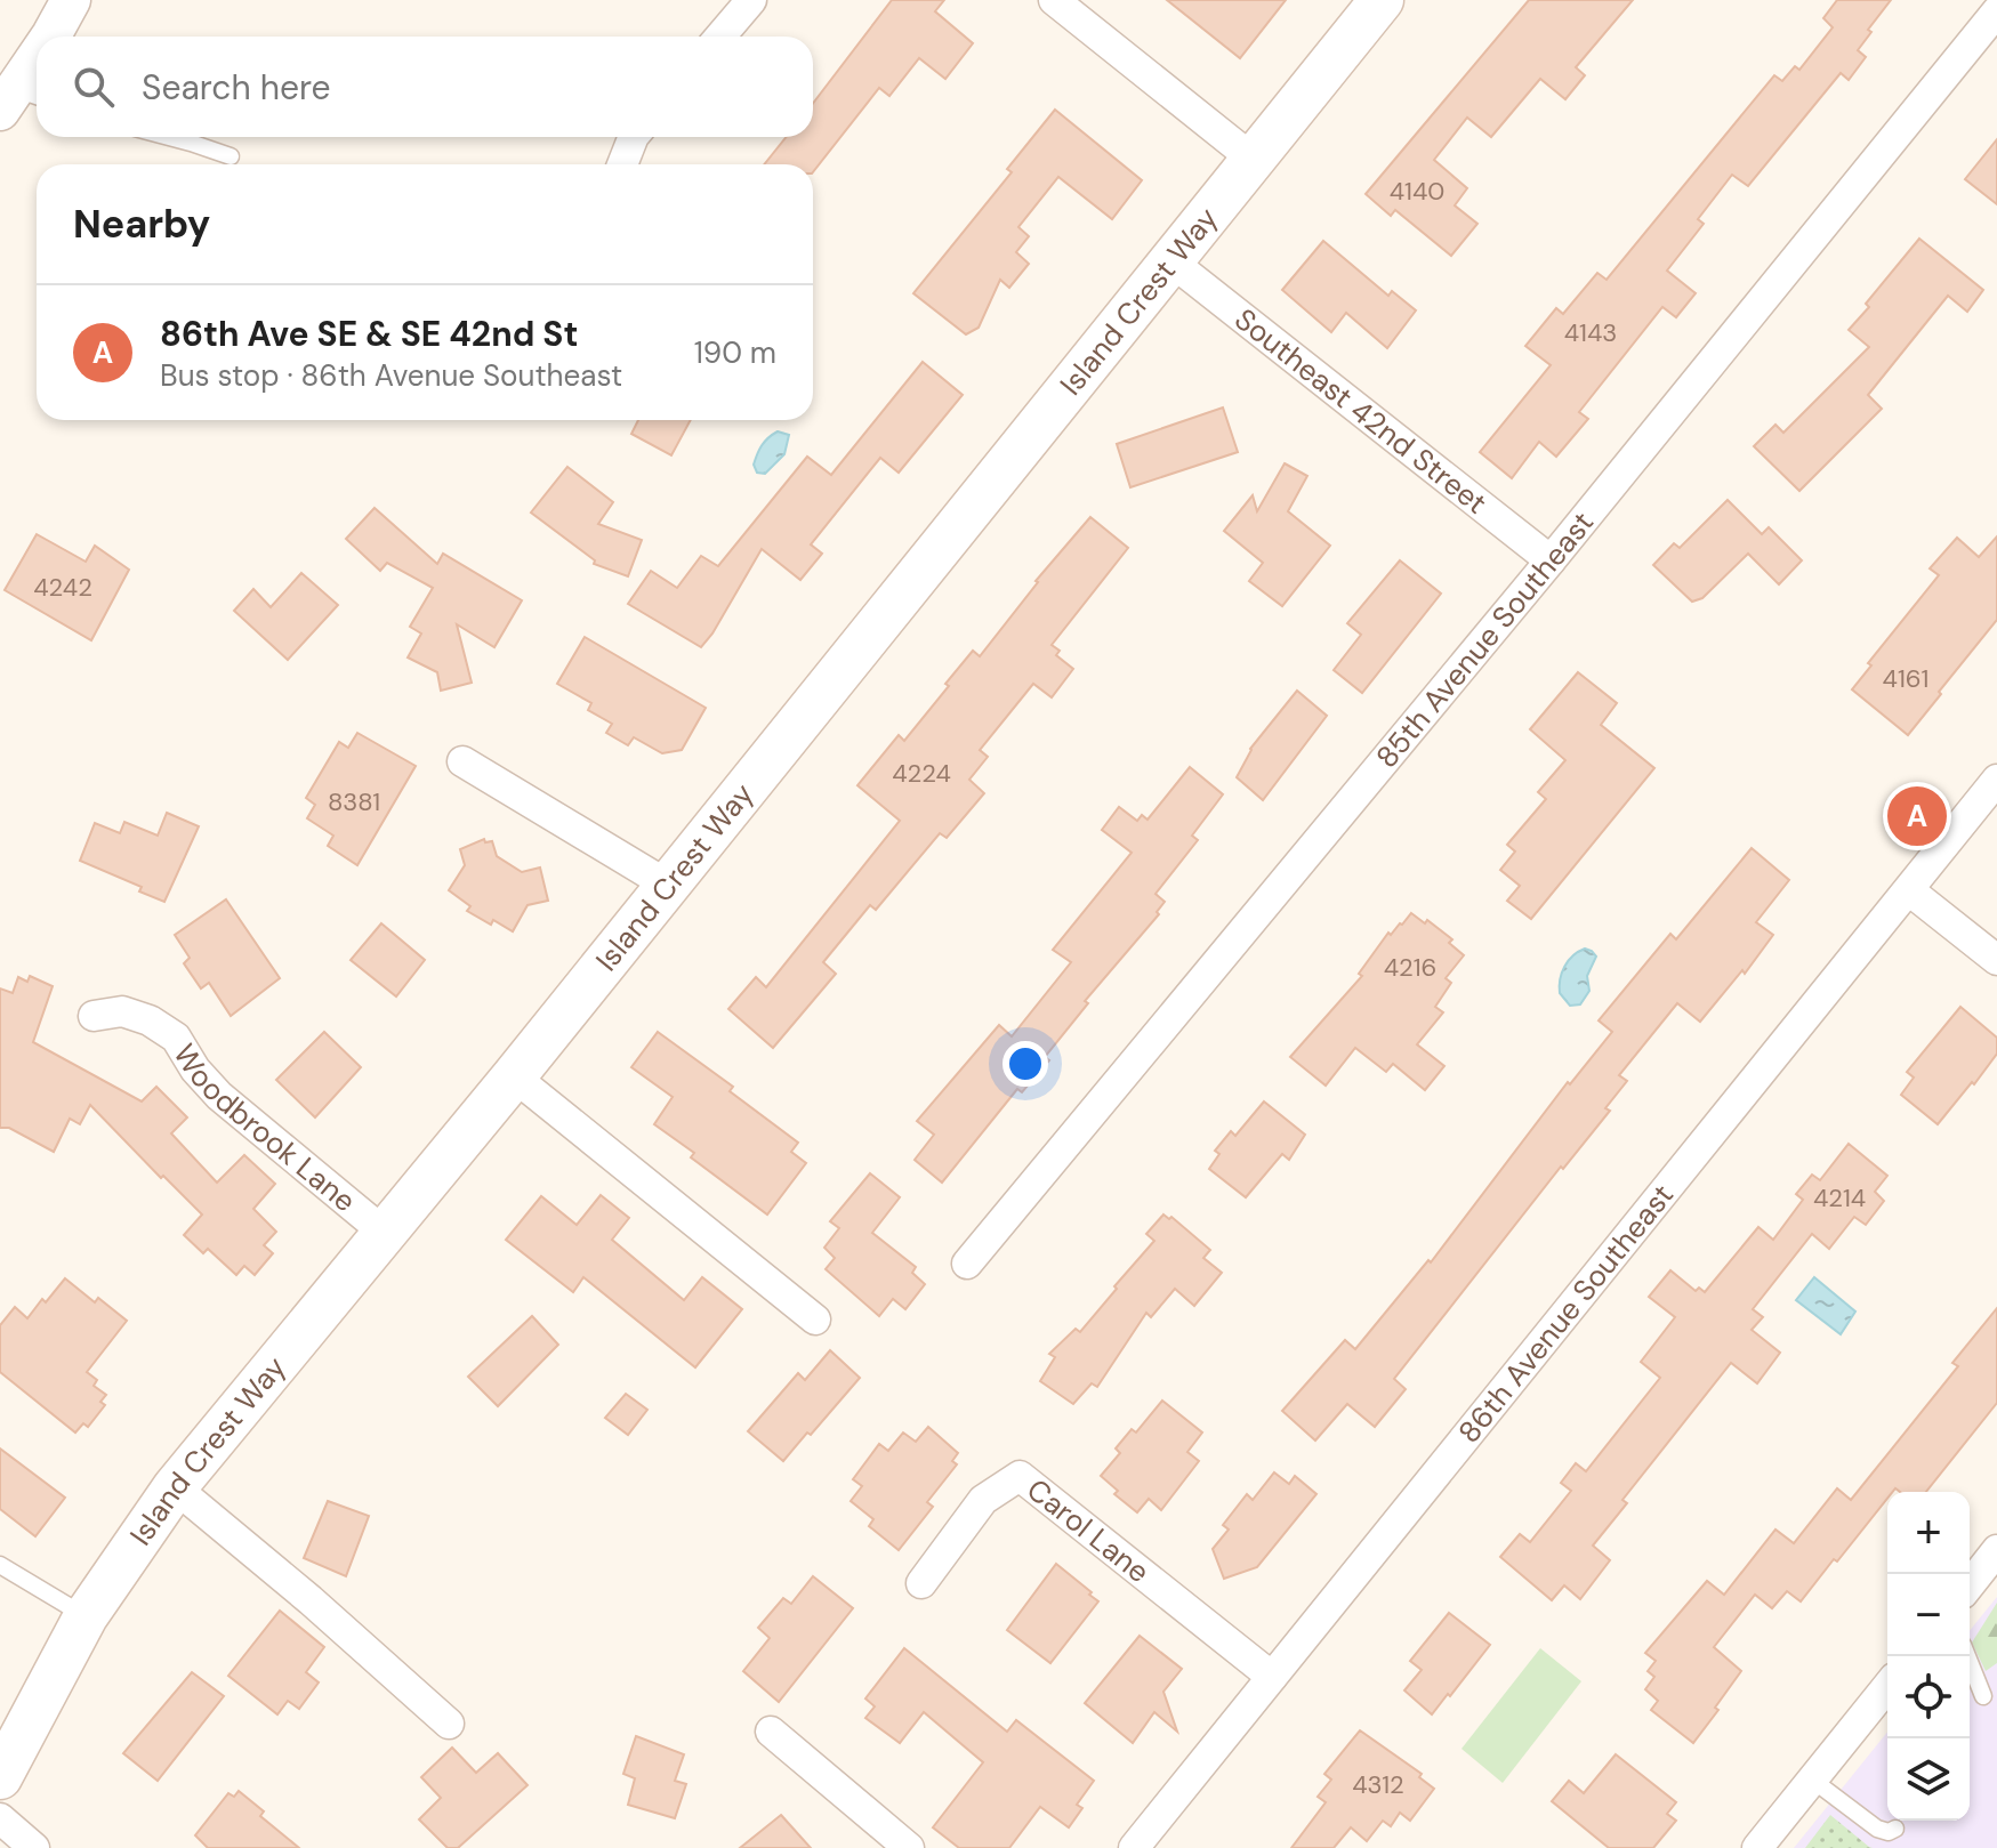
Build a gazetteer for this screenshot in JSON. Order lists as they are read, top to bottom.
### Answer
{
  "streets": {
    "main road": ["Island Crest Way"],
    "street": [
      "Southeast 42nd Street",
      "85th Avenue Southeast",
      "Woodbrook Lane",
      "86th Avenue Southeast",
      "Carol Lane"
    ]
  },
  "crossings": [
    ["Island Crest Way", "Southeast 42nd Street"],
    ["Island Crest Way", "Woodbrook Lane"],
    ["Southeast 42nd Street", "85th Avenue Southeast"],
    ["86th Avenue Southeast", "Carol Lane"]
  ],
  "house_numbers": [
    "4140",
    "4143",
    "4242",
    "4161",
    "4224",
    "8381",
    "4216",
    "4214",
    "4312"
  ],
  "page": {
    "search": "Search here",
    "heading": "Nearby",
    "list": [
      {
        "mark": "A",
        "name": "86th Ave SE & SE 42nd St",
        "note": "Bus stop · 86th Avenue Southeast",
        "value": "190 m"
      }
    ],
    "pins": "A",
    "map_buttons": ["+", "−"]
  }
}
